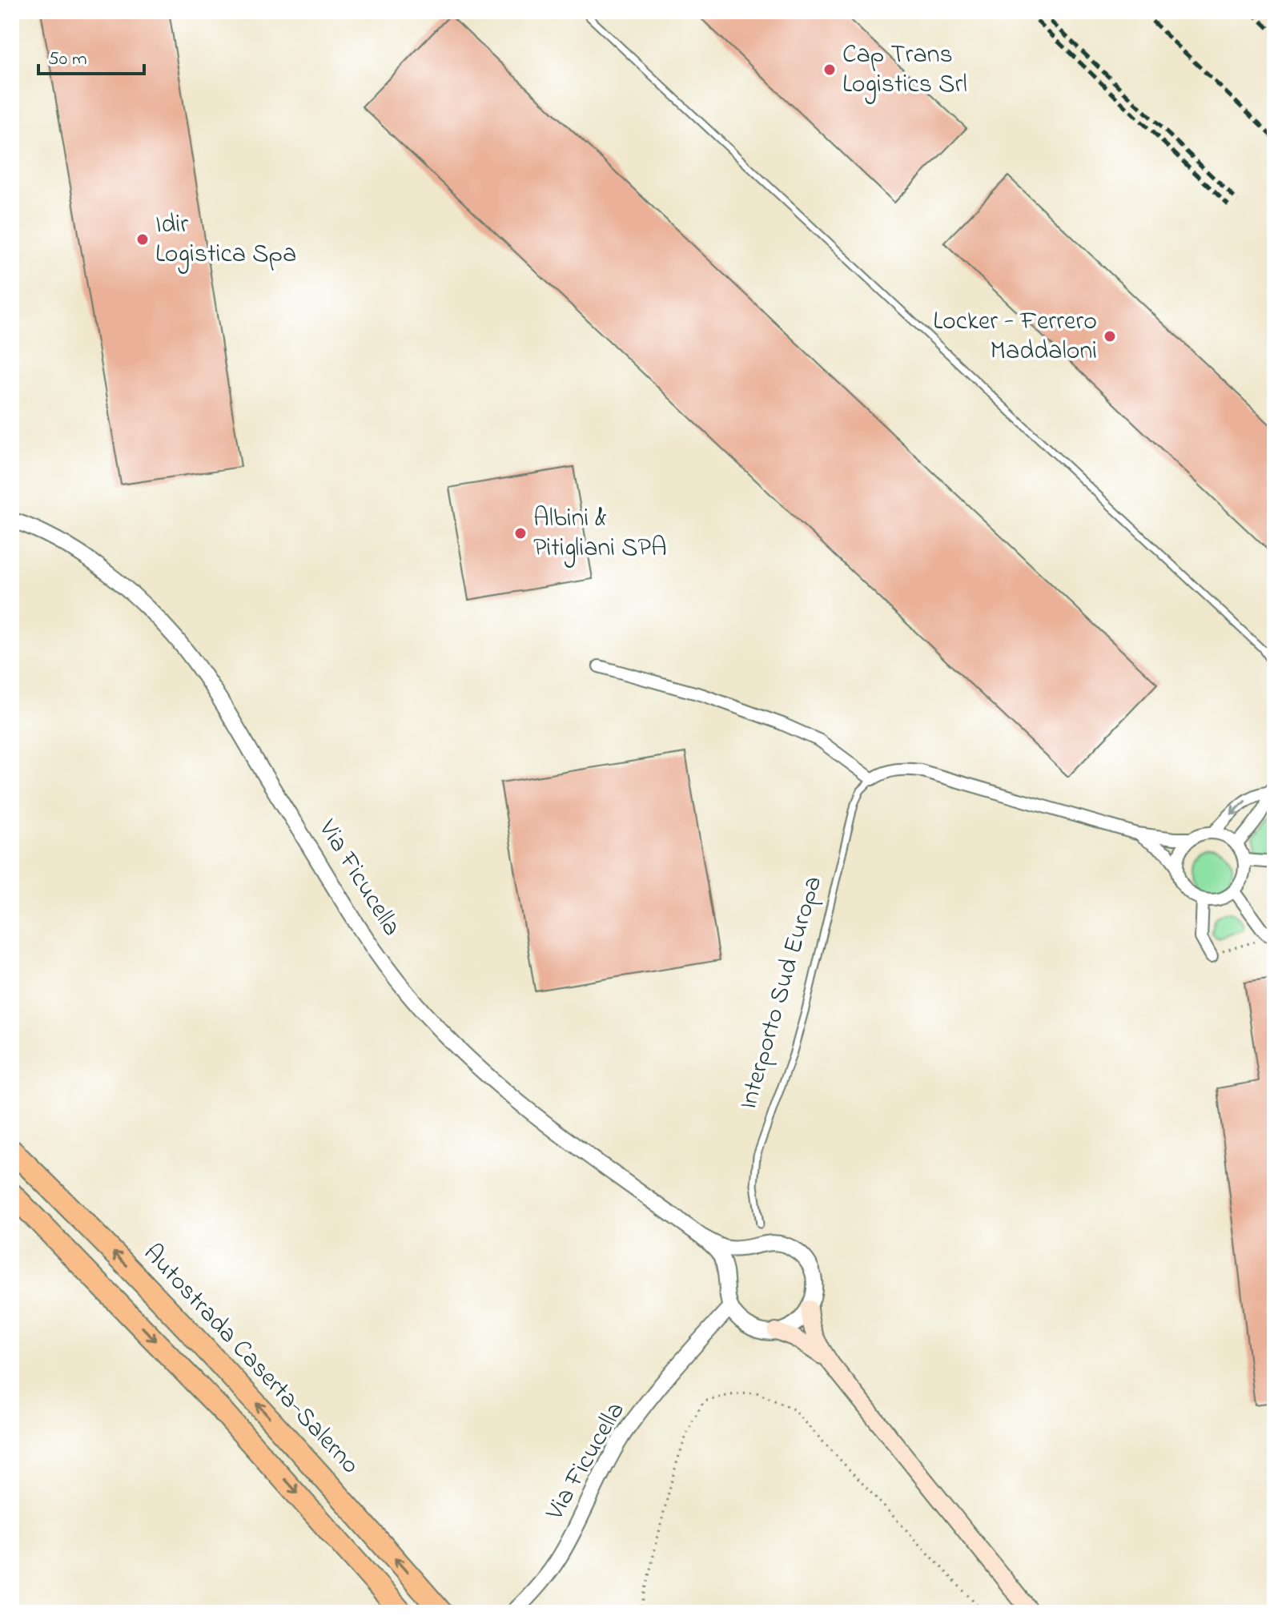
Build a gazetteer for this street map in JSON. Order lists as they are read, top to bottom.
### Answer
{
  "streets": {
    "highway": ["Autostrada Caserta-Salerno"],
    "street": ["Via Ficucella"],
    "lane": ["Interporto Sud Europa"]
  },
  "places": [
    "Cap Trans Logistics Srl",
    "Idir Logistica Spa",
    "Locker - Ferrero Maddaloni",
    "Albini & Pitigliani SPA"
  ],
  "scale_bar": "50 m"
}
